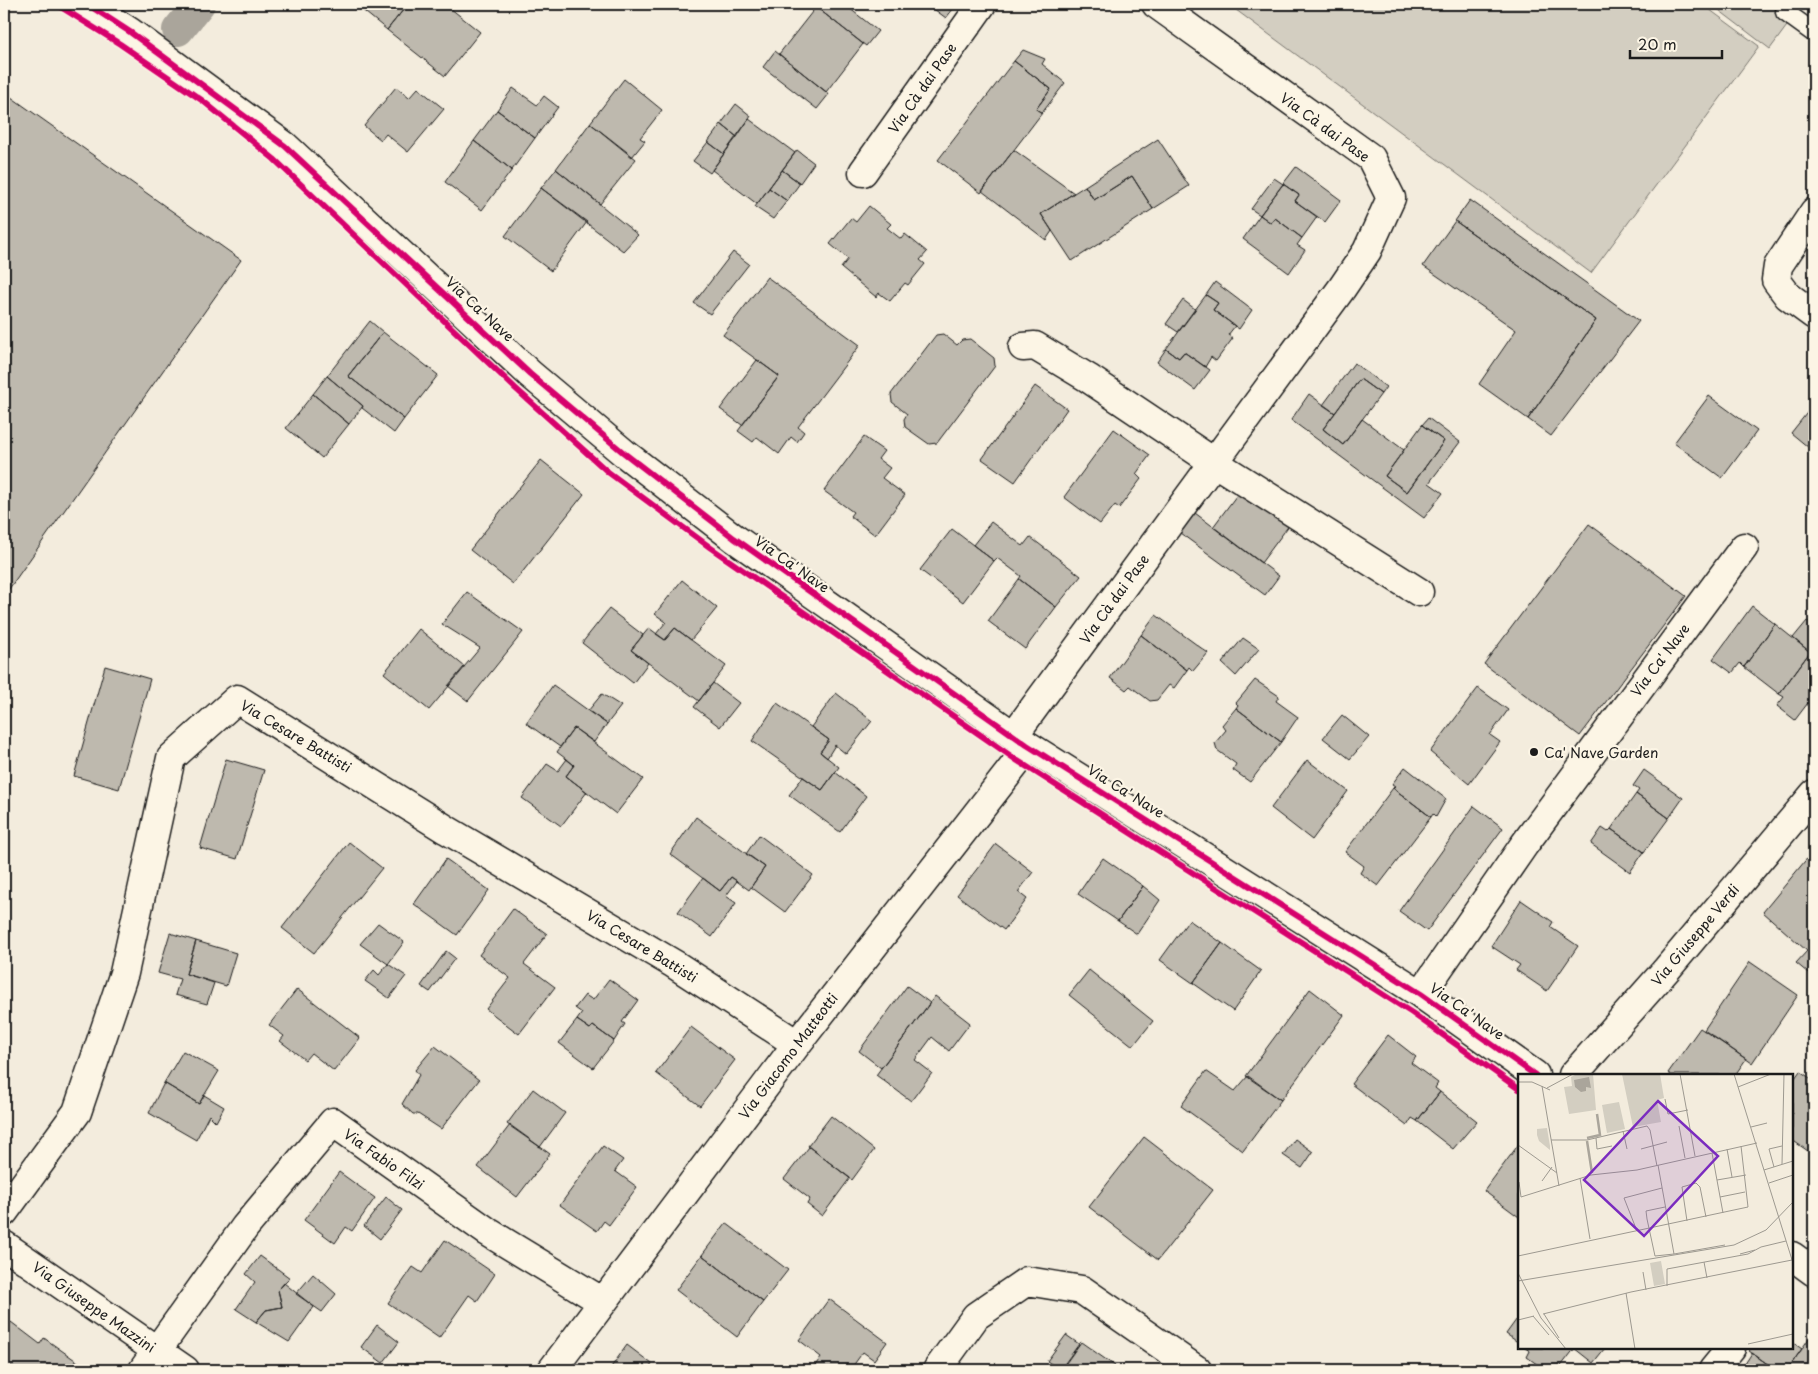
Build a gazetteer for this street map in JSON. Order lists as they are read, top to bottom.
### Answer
{
  "streets": {
    "street": [
      "Via Cà dai Pase",
      "Via Ca' Nave",
      "Via Cesare Battisti",
      "Via Giuseppe Verdi",
      "Via Giacomo Matteotti",
      "Via Fabio Filzi",
      "Via Giuseppe Mazzini"
    ]
  },
  "crossings": [
    ["Via Cà dai Pase", "Via Ca' Nave"],
    ["Via Cà dai Pase", "Via Giacomo Matteotti"],
    ["Via Ca' Nave", "Via Giacomo Matteotti"],
    ["Via Cesare Battisti", "Via Giacomo Matteotti"],
    ["Via Giacomo Matteotti", "Via Fabio Filzi"],
    ["Via Fabio Filzi", "Via Giuseppe Mazzini"]
  ],
  "places": ["Ca' Nave Garden"],
  "scale_bar": "20 m"
}
